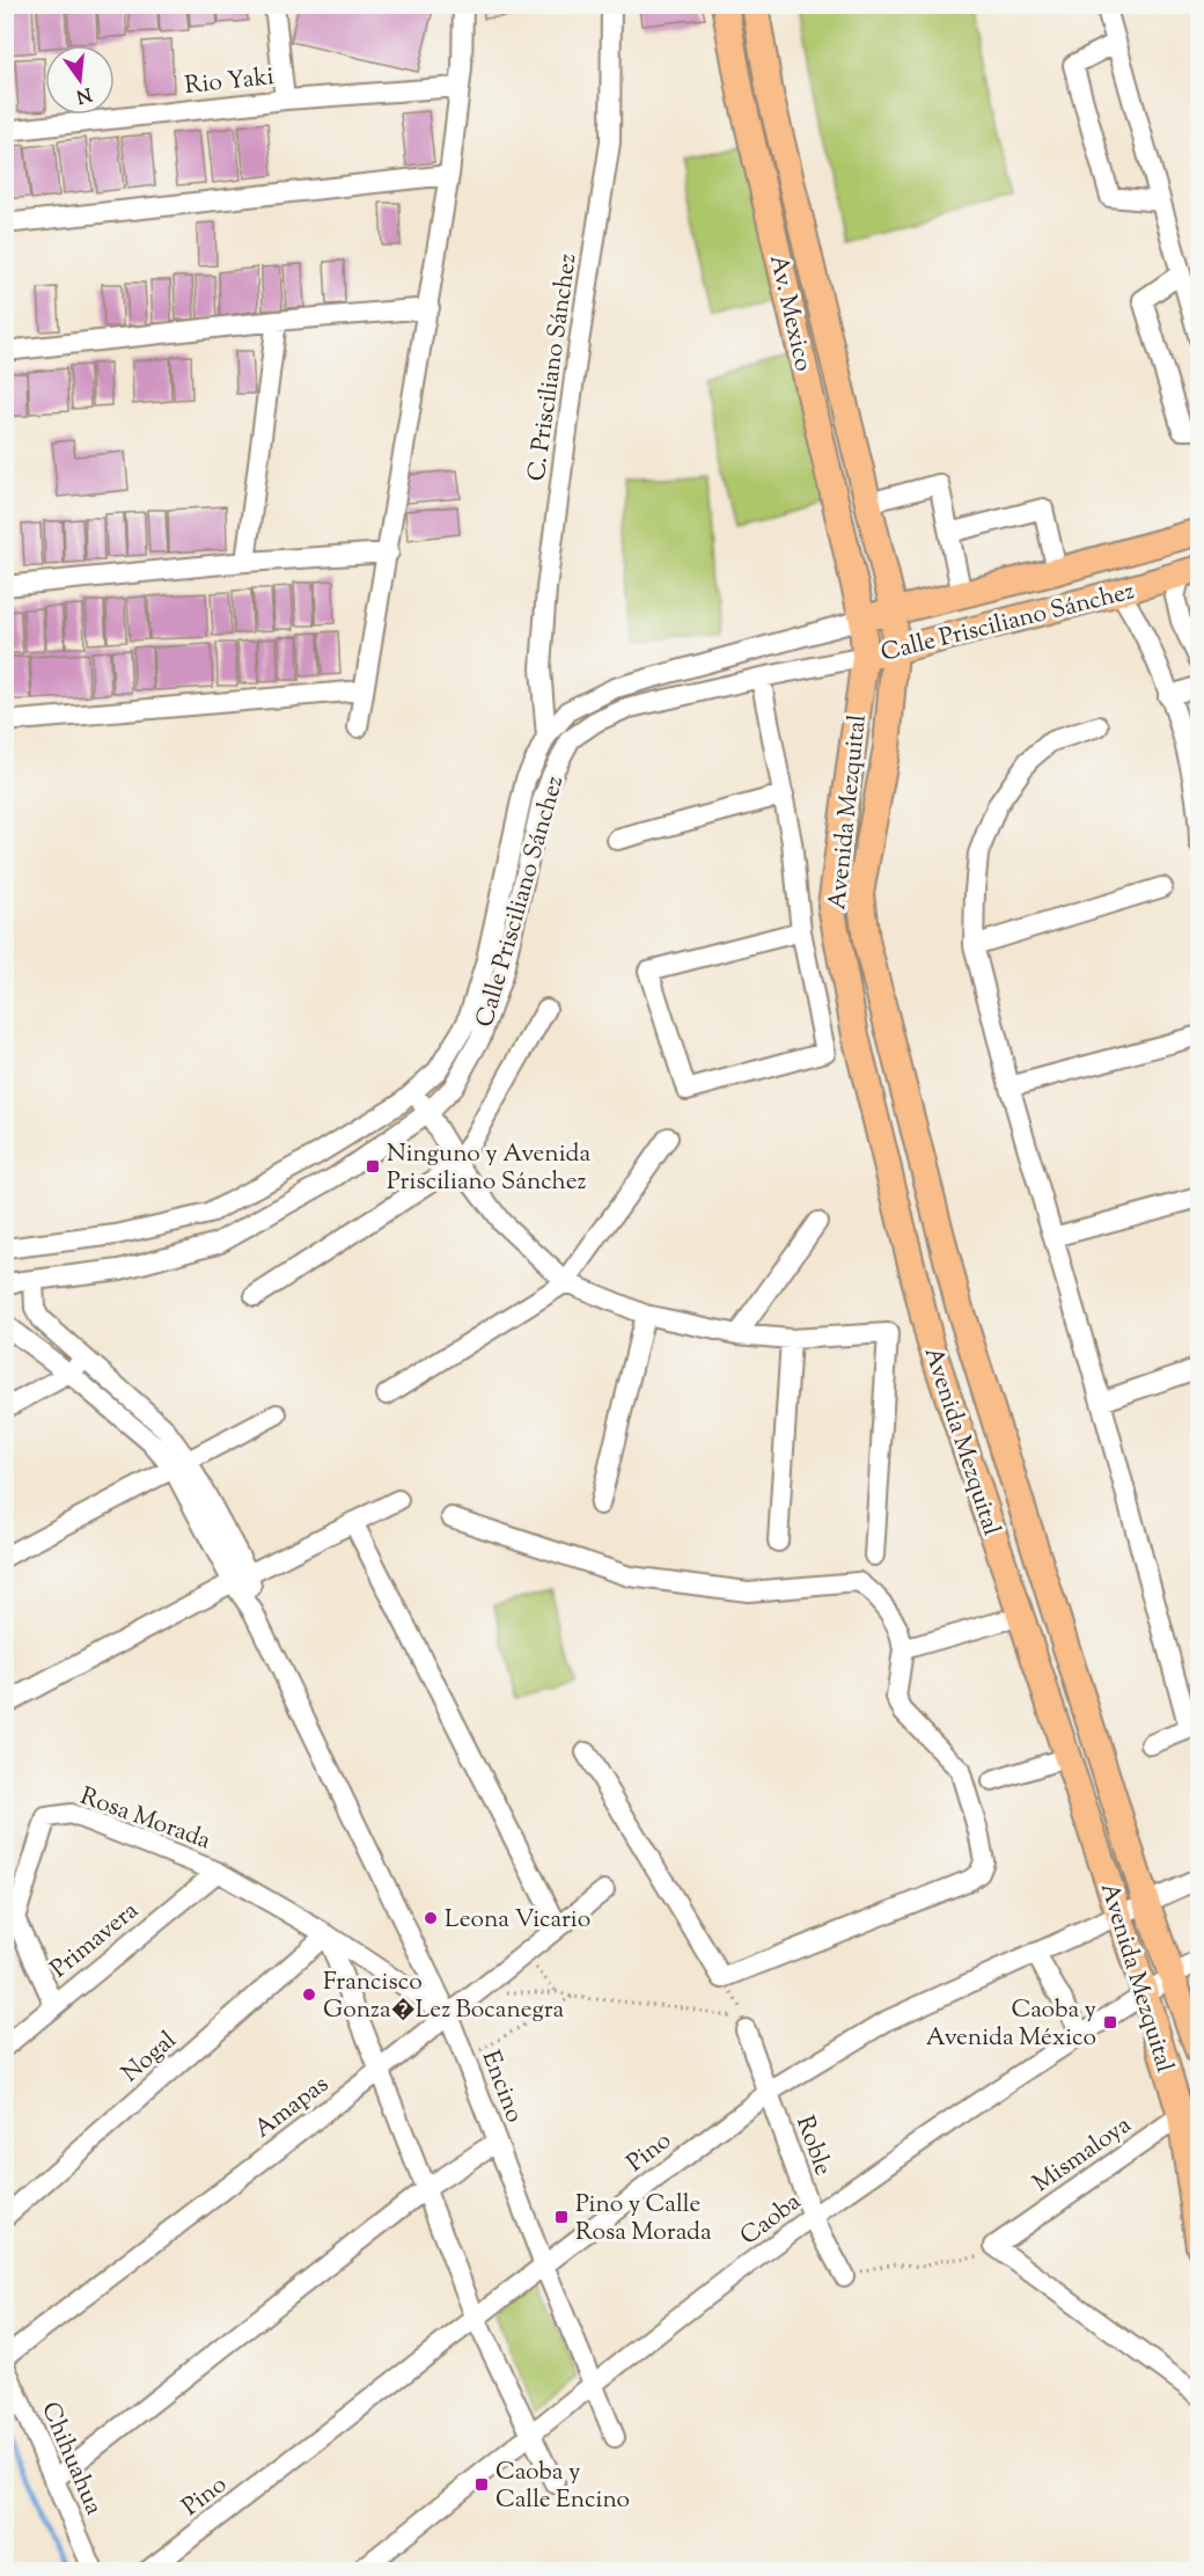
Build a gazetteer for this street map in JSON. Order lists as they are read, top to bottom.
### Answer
{
  "streets": {
    "main road": ["Av. Mexico", "Calle Prisciliano Sánchez", "Avenida Mezquital"],
    "street": [
      "Rio Yaki",
      "C. Prisciliano Sánchez",
      "Rosa Morada",
      "Primavera",
      "Nogal",
      "Encino",
      "Amapas",
      "Roble",
      "Pino",
      "Mismaloya",
      "Caoba",
      "Chihuahua"
    ]
  },
  "crossings": [
    ["Av. Mexico", "Calle Prisciliano Sánchez"],
    ["Av. Mexico", "Avenida Mezquital"],
    ["C. Prisciliano Sánchez", "Calle Prisciliano Sánchez"],
    ["Calle Prisciliano Sánchez", "Avenida Mezquital"],
    ["Avenida Mezquital", "Pino"],
    ["Avenida Mezquital", "Mismaloya"],
    ["Avenida Mezquital", "Caoba"],
    ["Rosa Morada", "Primavera"],
    ["Rosa Morada", "Nogal"],
    ["Rosa Morada", "Encino"],
    ["Rosa Morada", "Amapas"],
    ["Encino", "Amapas"],
    ["Encino", "Pino"],
    ["Encino", "Caoba"],
    ["Roble", "Pino"],
    ["Roble", "Caoba"]
  ],
  "places": {
    "transit": [
      "Ninguno y Avenida Prisciliano Sánchez",
      "Caoba y Avenida México",
      "Pino y Calle Rosa Morada",
      "Caoba y Calle Encino"
    ],
    "other": ["Leona Vicario", "Francisco Gonza�Lez Bocanegra"]
  },
  "north": "bottom"
}
